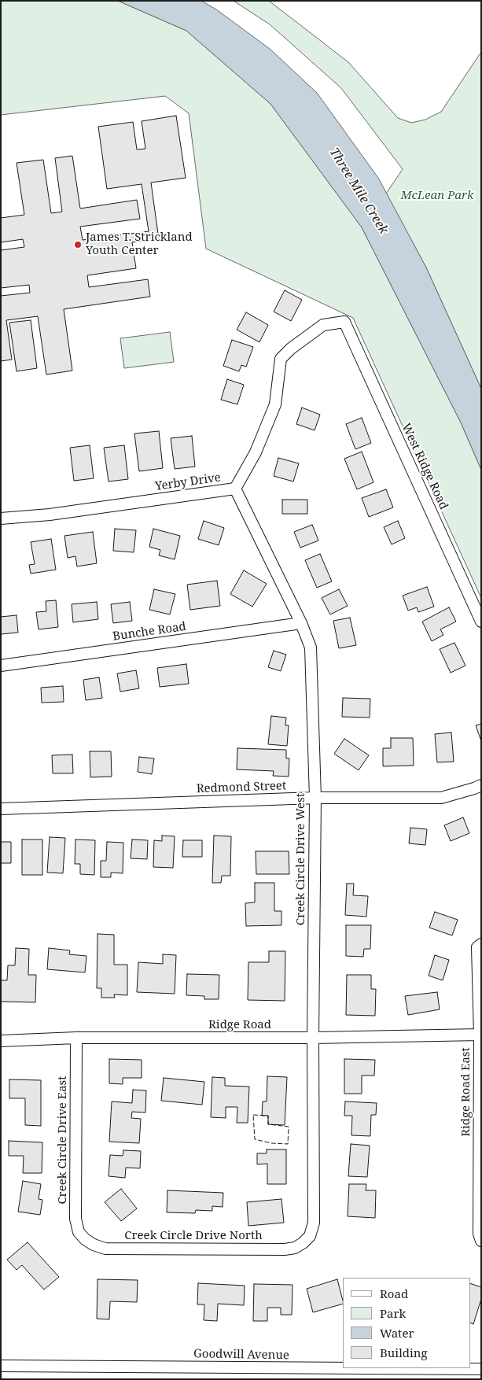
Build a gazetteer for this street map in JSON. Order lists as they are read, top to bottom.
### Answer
{
  "streets": {
    "street": [
      "West Ridge Road",
      "Yerby Drive",
      "Bunche Road",
      "Redmond Street",
      "Creek Circle Drive West",
      "Ridge Road",
      "Ridge Road East",
      "Creek Circle Drive East",
      "Creek Circle Drive North",
      "Goodwill Avenue"
    ]
  },
  "crossings": [
    ["West Ridge Road", "Yerby Drive"],
    ["Yerby Drive", "Creek Circle Drive West"],
    ["Bunche Road", "Creek Circle Drive West"],
    ["Redmond Street", "Creek Circle Drive West"],
    ["Creek Circle Drive West", "Ridge Road"],
    ["Creek Circle Drive West", "Creek Circle Drive North"],
    ["Ridge Road", "Ridge Road East"],
    ["Ridge Road", "Creek Circle Drive East"],
    ["Creek Circle Drive East", "Creek Circle Drive North"]
  ],
  "water": ["Three Mile Creek"],
  "parks": ["McLean Park"],
  "places": ["James T. Strickland Youth Center"],
  "legend": [
    "Road",
    "Park",
    "Water",
    "Building"
  ]
}
